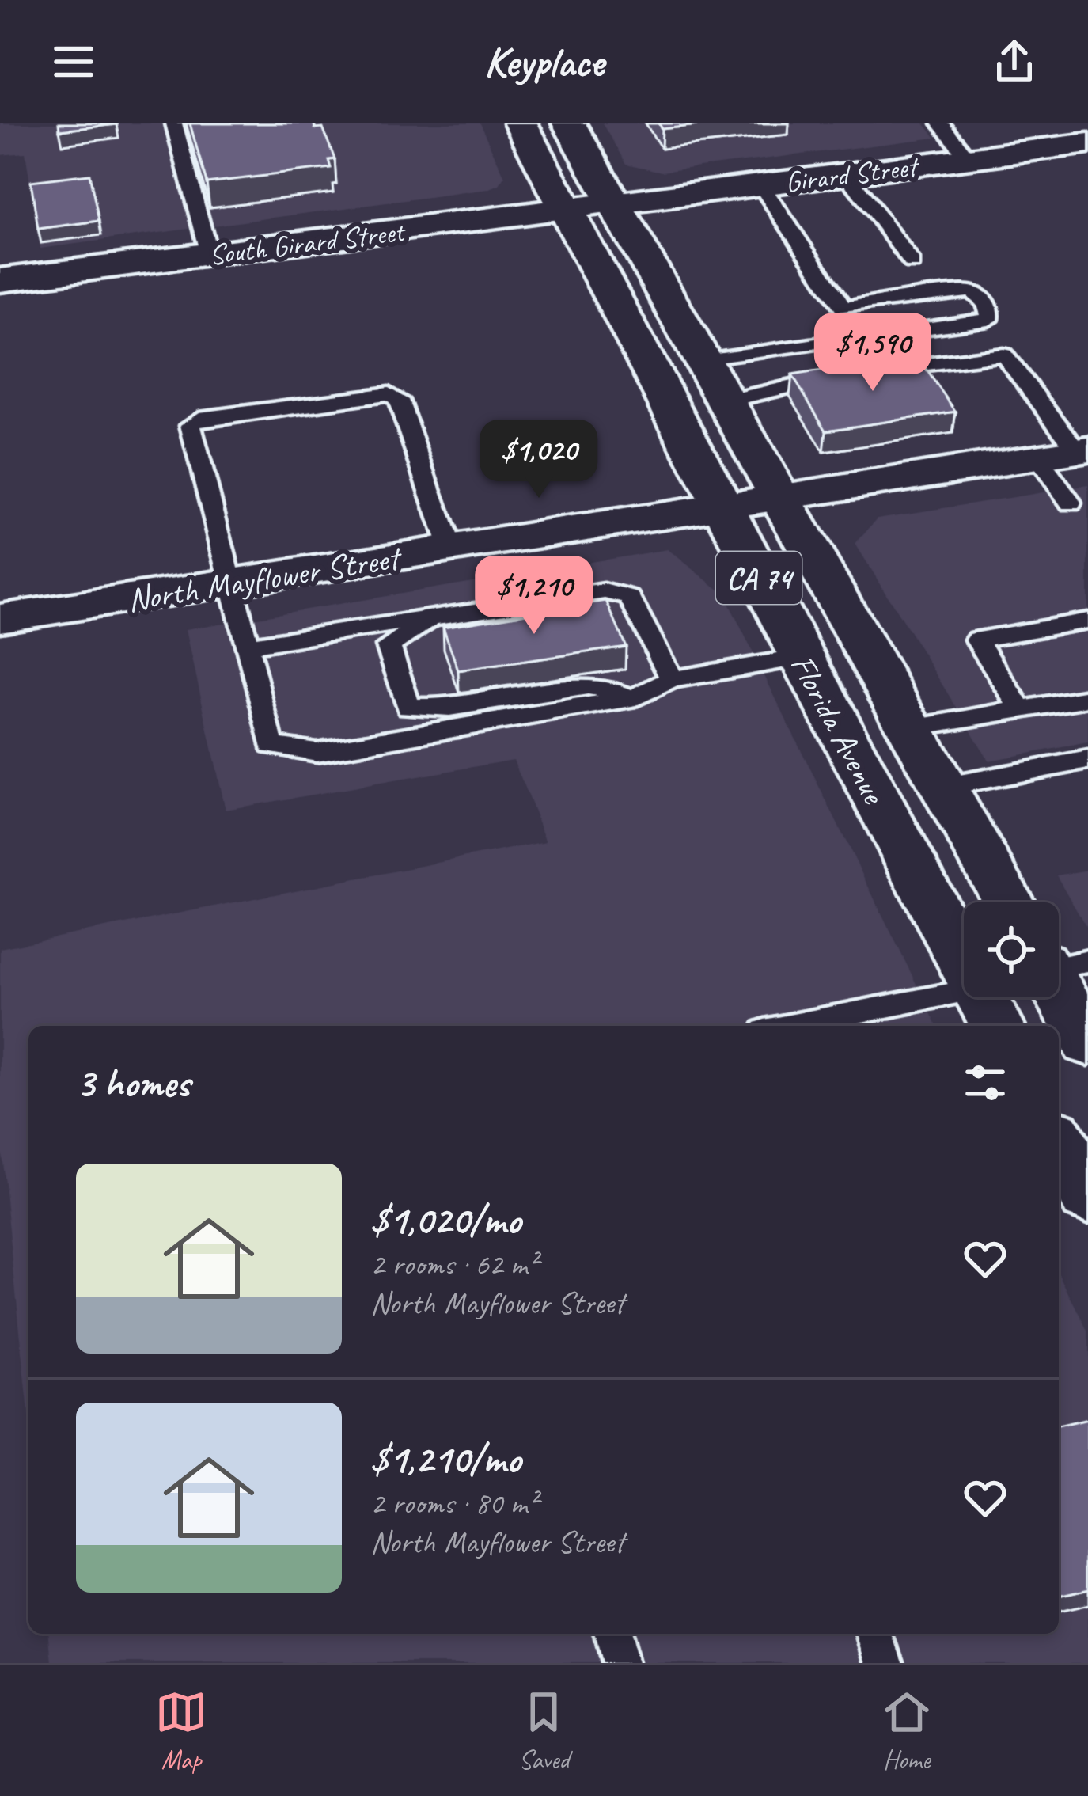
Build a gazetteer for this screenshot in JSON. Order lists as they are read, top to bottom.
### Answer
{
  "streets": {
    "main road": ["South Girard Street", "CA 74", "Florida Avenue"],
    "street": ["Girard Street", "North Mayflower Street"]
  },
  "crossings": [
    ["Girard Street", "South Girard Street"],
    ["Girard Street", "Florida Avenue"],
    ["South Girard Street", "Florida Avenue"],
    ["North Mayflower Street", "Florida Avenue"]
  ],
  "page": {
    "header": "Keyplace",
    "price": ["$1,590", "$1,020", "$1,210"],
    "heading": "3 homes",
    "list": [
      {
        "name": "$1,020/mo",
        "note": "2 rooms · 62 m² · North Mayflower Street"
      },
      {
        "name": "$1,210/mo",
        "note": "2 rooms · 80 m² · North Mayflower Street"
      }
    ],
    "tabs": ["Map", "Saved", "Home"]
  }
}
